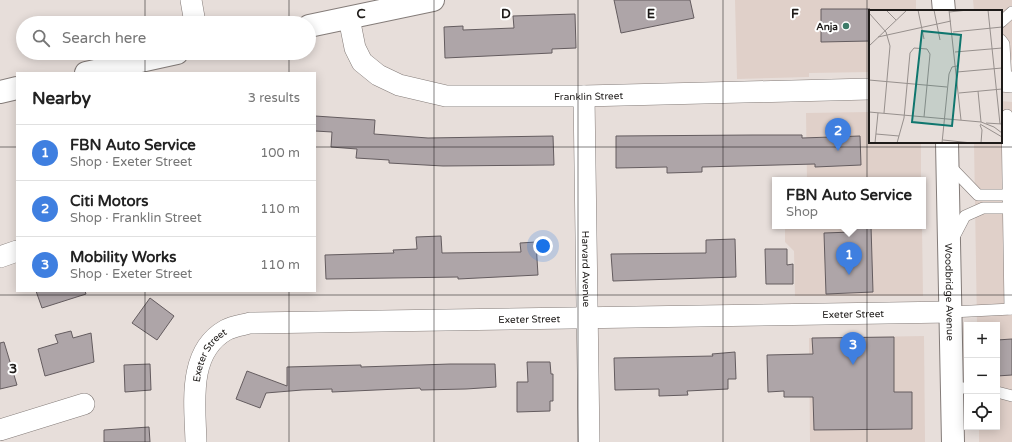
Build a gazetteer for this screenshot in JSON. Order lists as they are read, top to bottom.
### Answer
{
  "streets": {
    "main road": ["Woodbridge Avenue"],
    "street": ["Franklin Street", "Harvard Avenue", "Exeter Street"]
  },
  "crossings": [
    ["Franklin Street", "Harvard Avenue"],
    ["Harvard Avenue", "Exeter Street"],
    ["Woodbridge Avenue", "Exeter Street"]
  ],
  "places": ["Anja"],
  "page": {
    "search": "Search here",
    "heading": ["Nearby", "3 results"],
    "pins": ["2", "1", "3"],
    "list": [
      {
        "mark": "1",
        "name": "FBN Auto Service",
        "note": "Shop · Exeter Street",
        "value": "100 m"
      },
      {
        "mark": "2",
        "name": "Citi Motors",
        "note": "Shop · Franklin Street",
        "value": "110 m"
      },
      {
        "mark": "3",
        "name": "Mobility Works",
        "note": "Shop · Exeter Street",
        "value": "110 m"
      }
    ],
    "popup": ["FBN Auto Service", "Shop"],
    "map_buttons": ["+", "−"]
  },
  "grid": {
    "columns": [
      "C",
      "D",
      "E",
      "F"
    ],
    "rows": ["3"]
  }
}
